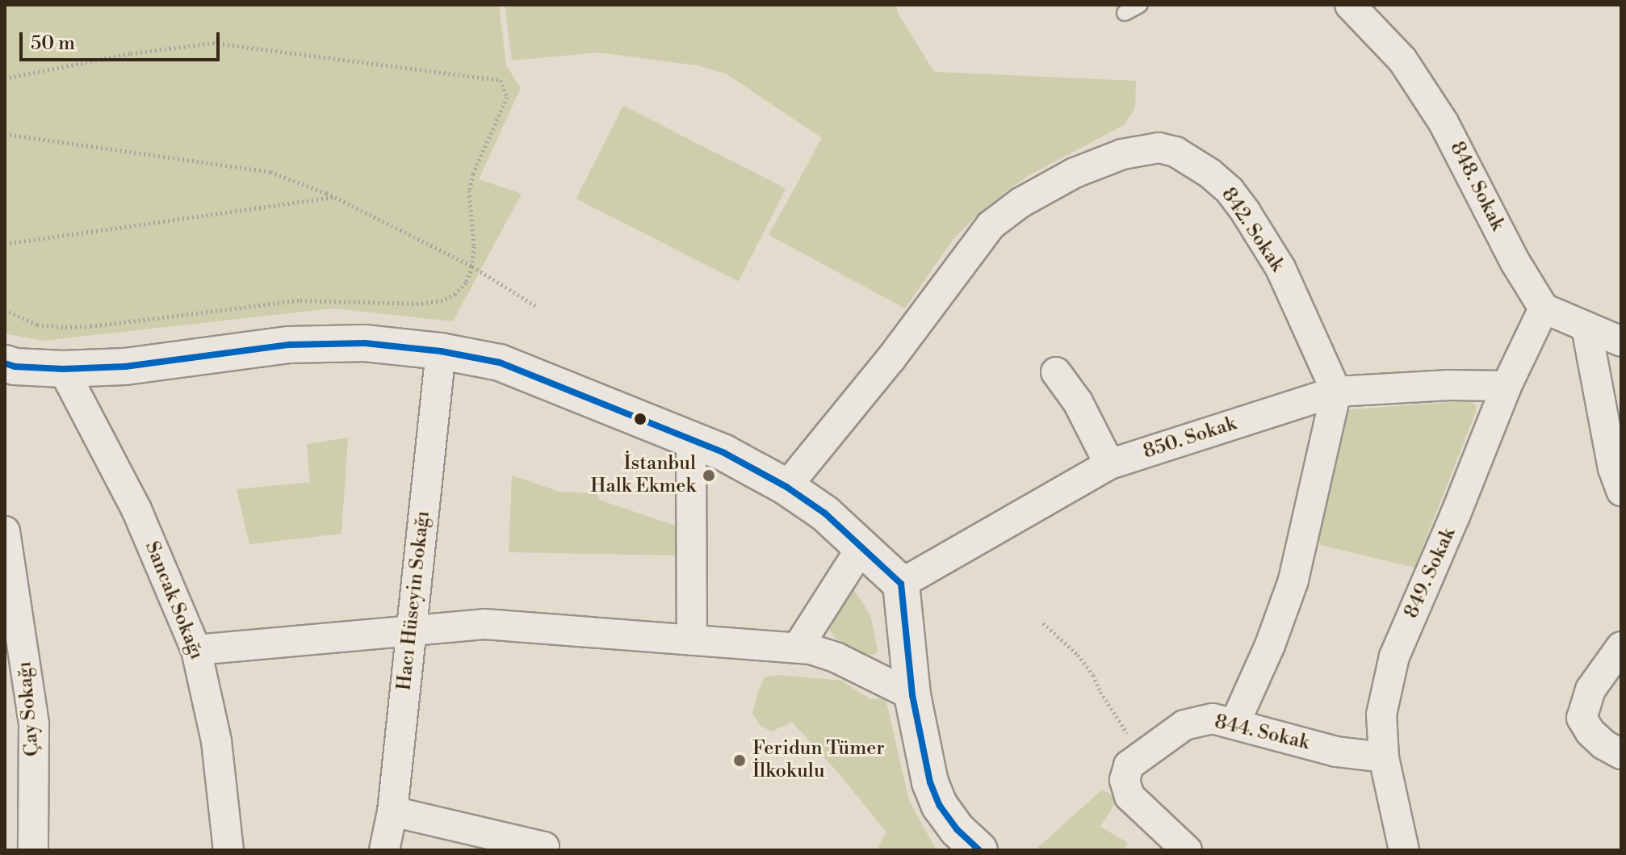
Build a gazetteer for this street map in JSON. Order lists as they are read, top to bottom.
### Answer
{
  "streets": {
    "street": [
      "848. Sokak",
      "842. Sokak",
      "850. Sokak",
      "849. Sokak",
      "Sancak Sokağı",
      "Hacı Hüseyin Sokağı",
      "Çay Sokağı",
      "844. Sokak"
    ]
  },
  "crossings": [
    ["848. Sokak", "849. Sokak"],
    ["842. Sokak", "850. Sokak"],
    ["850. Sokak", "849. Sokak"],
    ["849. Sokak", "844. Sokak"]
  ],
  "places": ["İstanbul Halk Ekmek", "Feridun Tümer İlkokulu"],
  "scale_bar": "50 m"
}
